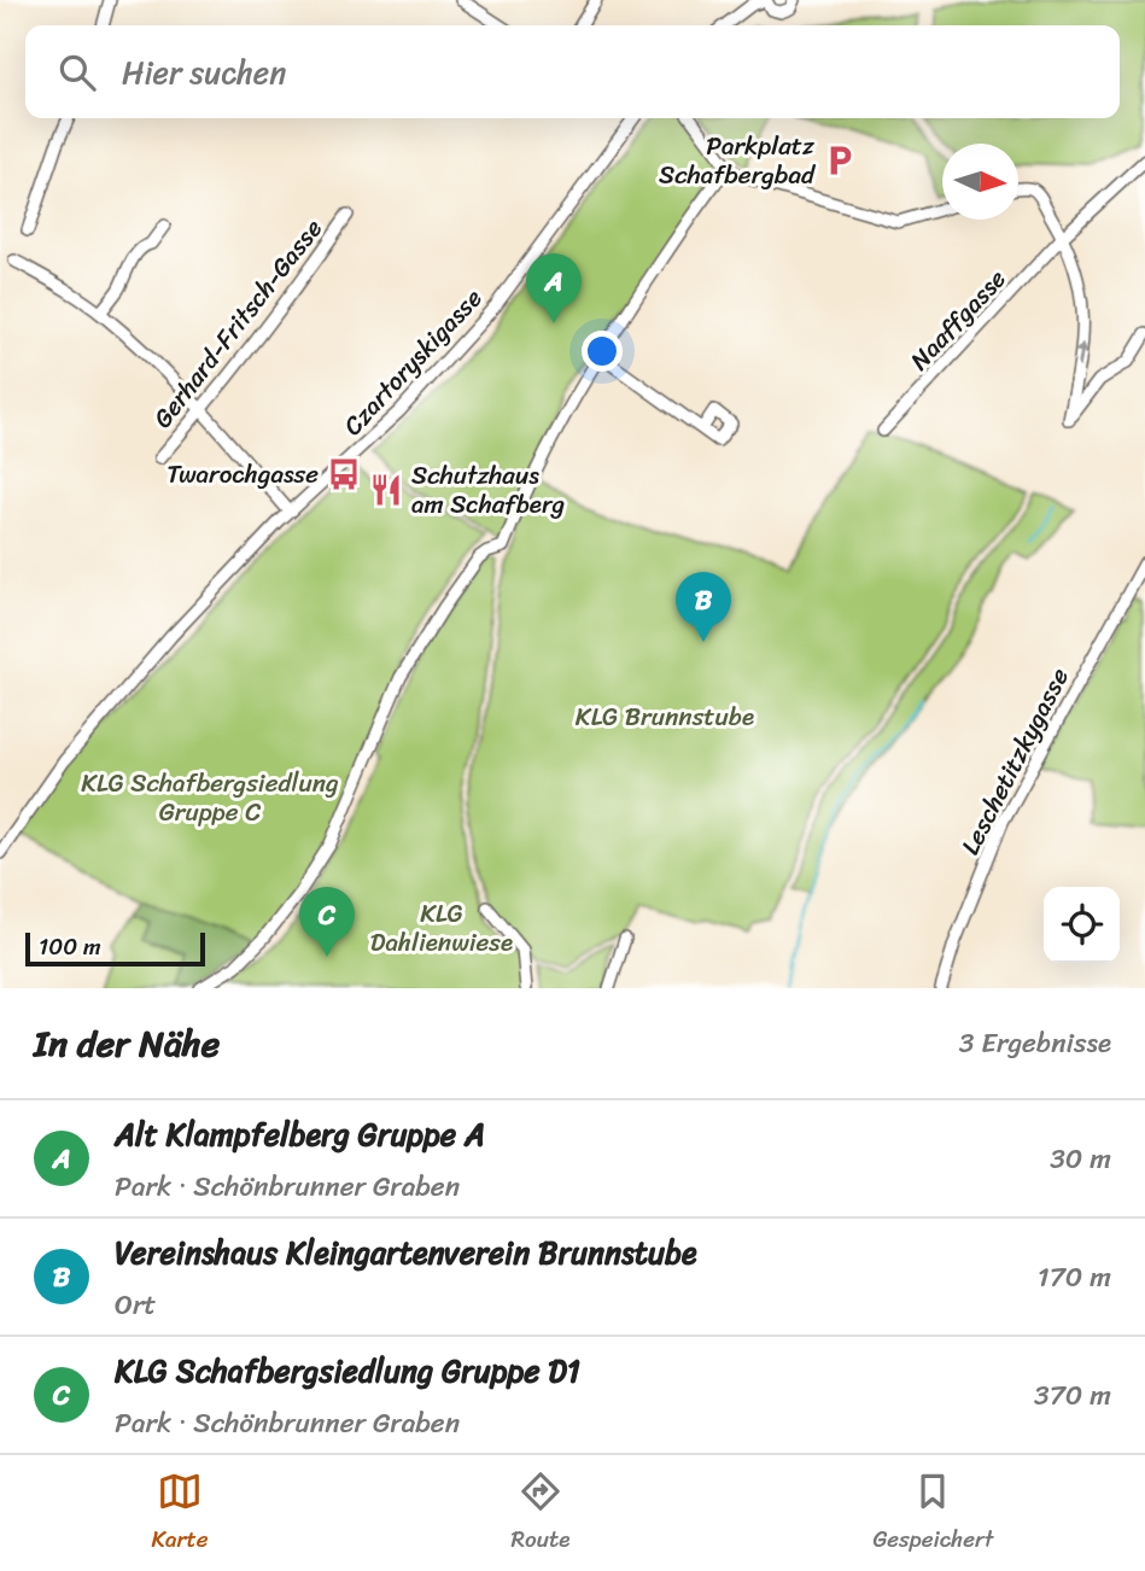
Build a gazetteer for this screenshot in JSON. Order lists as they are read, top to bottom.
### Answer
{
  "streets": {
    "street": [
      "Naaffgasse",
      "Gerhard-Fritsch-Gasse",
      "Czartoryskigasse",
      "Leschetitzkygasse"
    ]
  },
  "parks": ["KLG Brunnstube", "KLG Schafbergsiedlung Gruppe C", "KLG Dahlienwiese"],
  "places": {
    "parking": ["Parkplatz Schafbergbad"],
    "bus stop": ["Twarochgasse"],
    "restaurant": ["Schutzhaus am Schafberg"]
  },
  "scale_bar": "100 m",
  "north": "right",
  "page": {
    "search": "Hier suchen",
    "pins": ["A", "B", "C"],
    "scale": "100 m",
    "heading": ["In der Nähe", "3 Ergebnisse"],
    "list": [
      {
        "mark": "A",
        "name": "Alt Klampfelberg Gruppe A",
        "note": "Park · Schönbrunner Graben",
        "value": "30 m"
      },
      {
        "mark": "B",
        "name": "Vereinshaus Kleingartenverein Brunnstube",
        "note": "Ort",
        "value": "170 m"
      },
      {
        "mark": "C",
        "name": "KLG Schafbergsiedlung Gruppe D1",
        "note": "Park · Schönbrunner Graben",
        "value": "370 m"
      }
    ],
    "nav": ["Karte", "Route", "Gespeichert"]
  }
}
